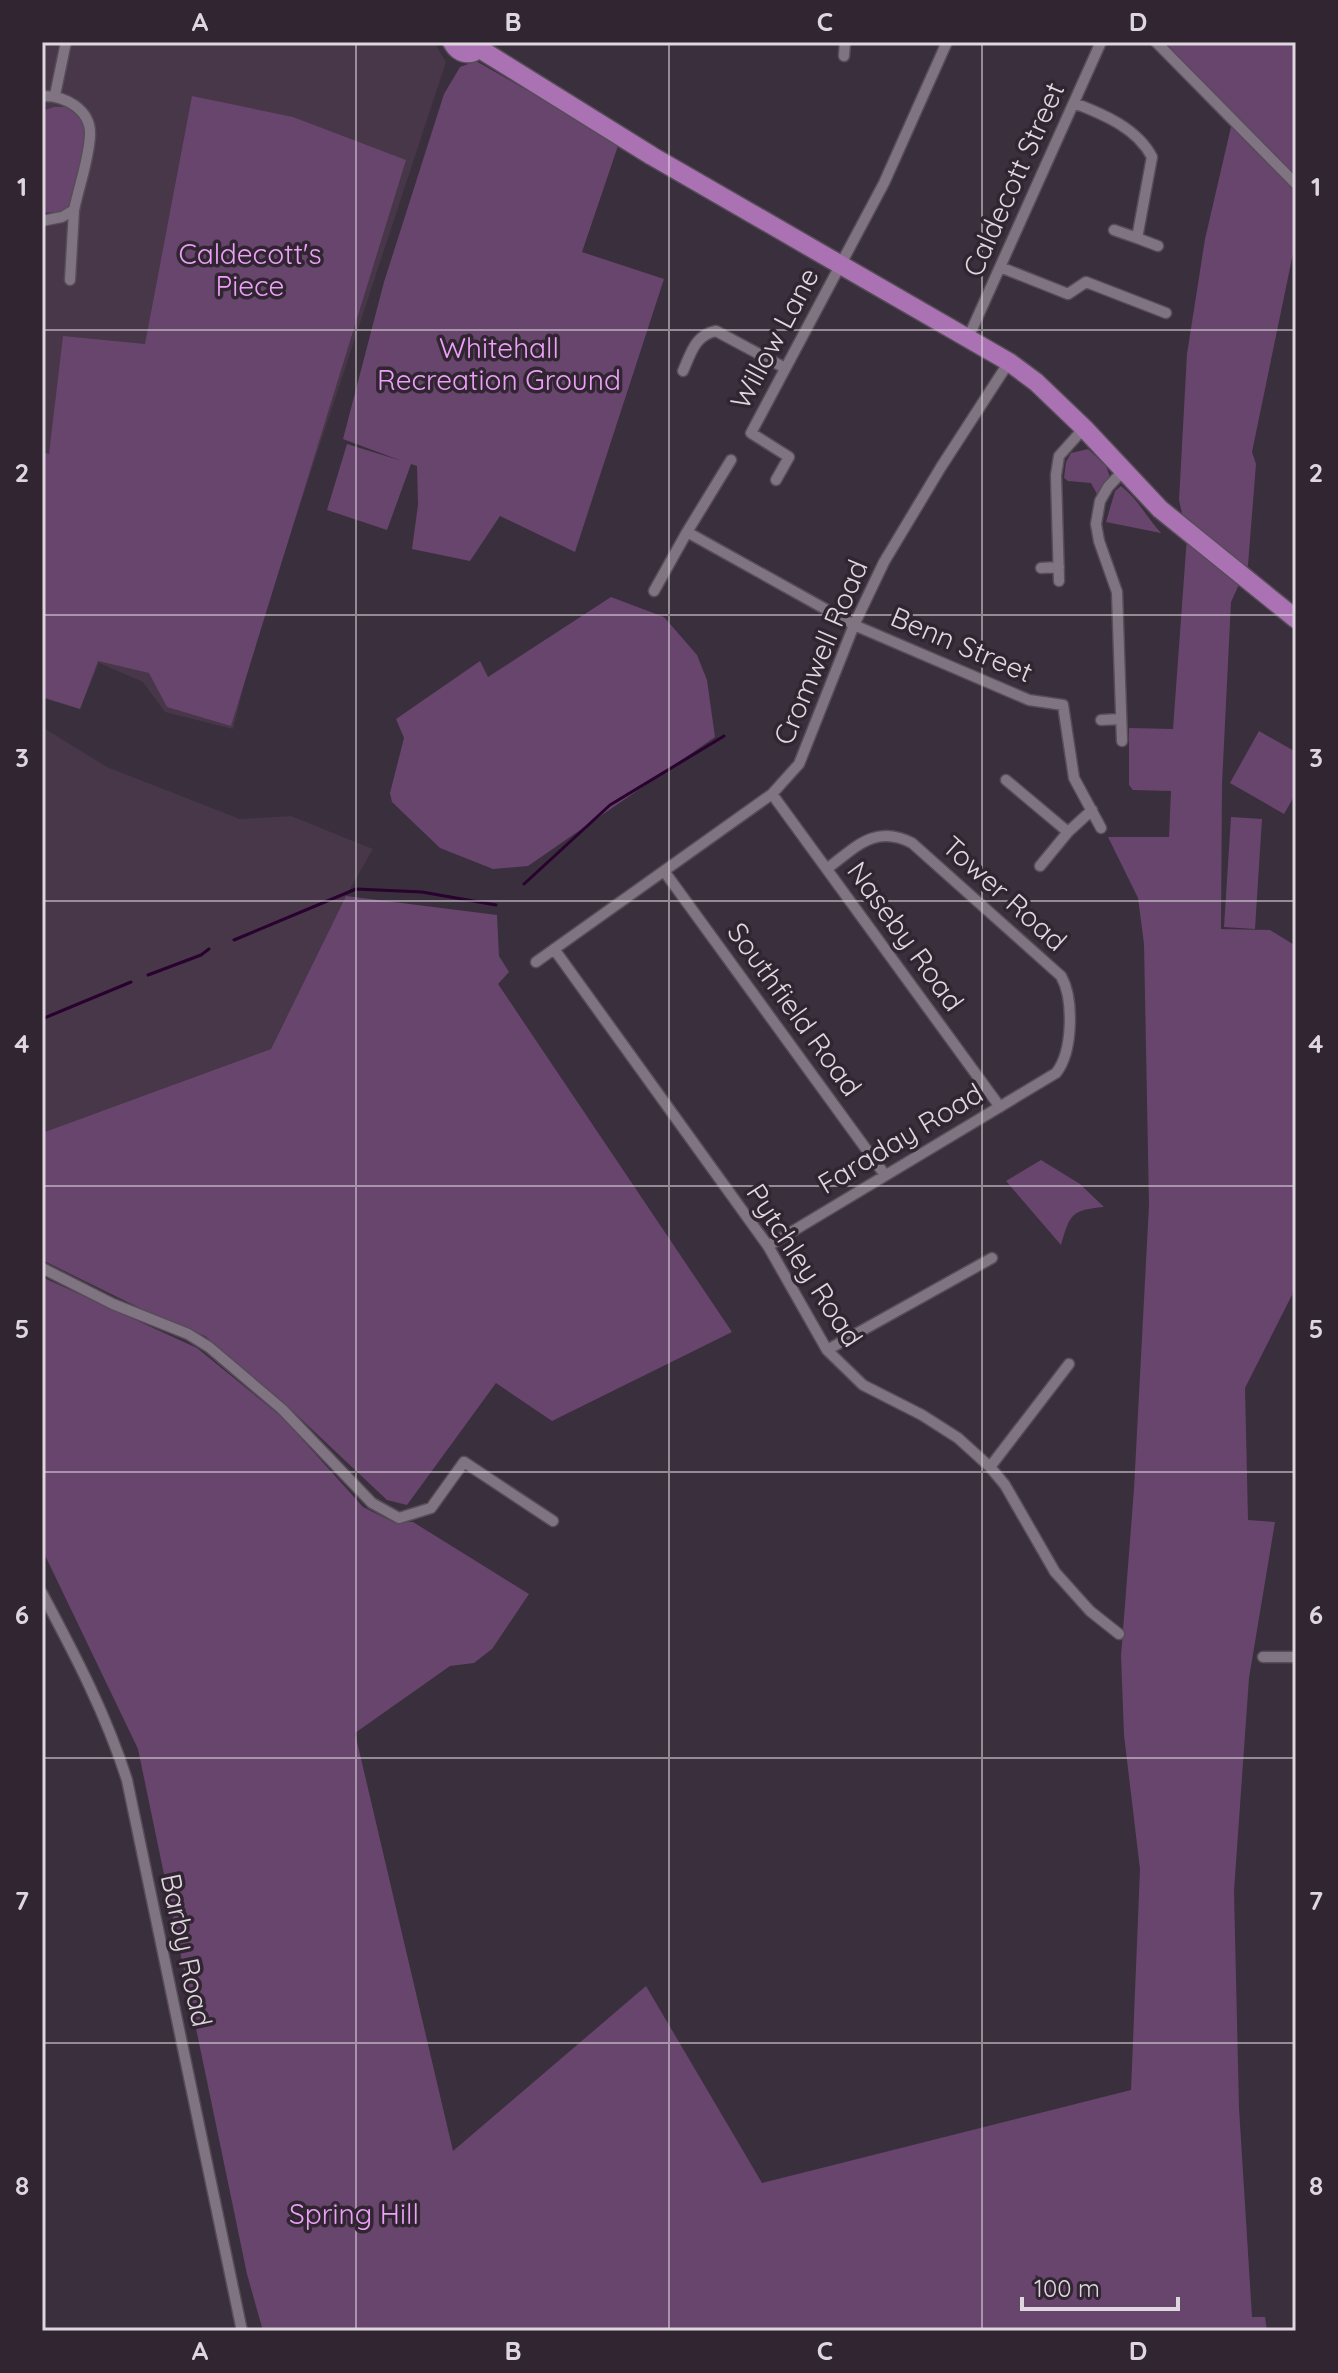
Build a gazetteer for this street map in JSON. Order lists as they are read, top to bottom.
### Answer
{
  "streets": {
    "street": [
      "Caldecott Street",
      "Willow Lane",
      "Benn Street",
      "Cromwell Road",
      "Tower Road",
      "Naseby Road",
      "Southfield Road",
      "Faraday Road",
      "Pytchley Road",
      "Barby Road"
    ]
  },
  "crossings": [
    ["Benn Street", "Cromwell Road"],
    ["Cromwell Road", "Naseby Road"],
    ["Cromwell Road", "Southfield Road"],
    ["Cromwell Road", "Pytchley Road"],
    ["Tower Road", "Naseby Road"],
    ["Tower Road", "Faraday Road"],
    ["Naseby Road", "Faraday Road"],
    ["Southfield Road", "Faraday Road"],
    ["Faraday Road", "Pytchley Road"]
  ],
  "parks": ["Caldecott's Piece", "Whitehall Recreation Ground", "Spring Hill"],
  "scale_bar": "100 m",
  "grid": {
    "columns": [
      "A",
      "B",
      "C",
      "D"
    ],
    "rows": [
      "1",
      "2",
      "3",
      "4",
      "5",
      "6",
      "7",
      "8"
    ]
  }
}
